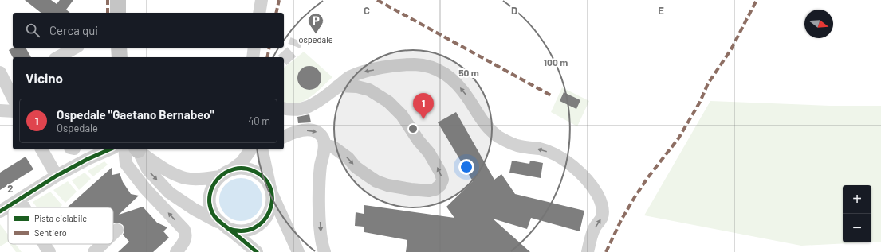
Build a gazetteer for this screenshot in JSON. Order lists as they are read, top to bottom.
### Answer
{
  "places": {
    "parking": ["ospedale"]
  },
  "legend": ["Pista ciclabile", "Sentiero"],
  "north": "right",
  "page": {
    "search": "Cerca qui",
    "heading": "Vicino",
    "pins": "1",
    "list": [
      {
        "mark": "1",
        "name": "Ospedale \"Gaetano Bernabeo\"",
        "note": "Ospedale",
        "value": "40 m"
      }
    ],
    "map_buttons": ["+", "−"]
  },
  "grid": {
    "columns": ["C", "D", "E"],
    "rows": ["2"]
  },
  "rings": ["100 m", "50 m"]
}
